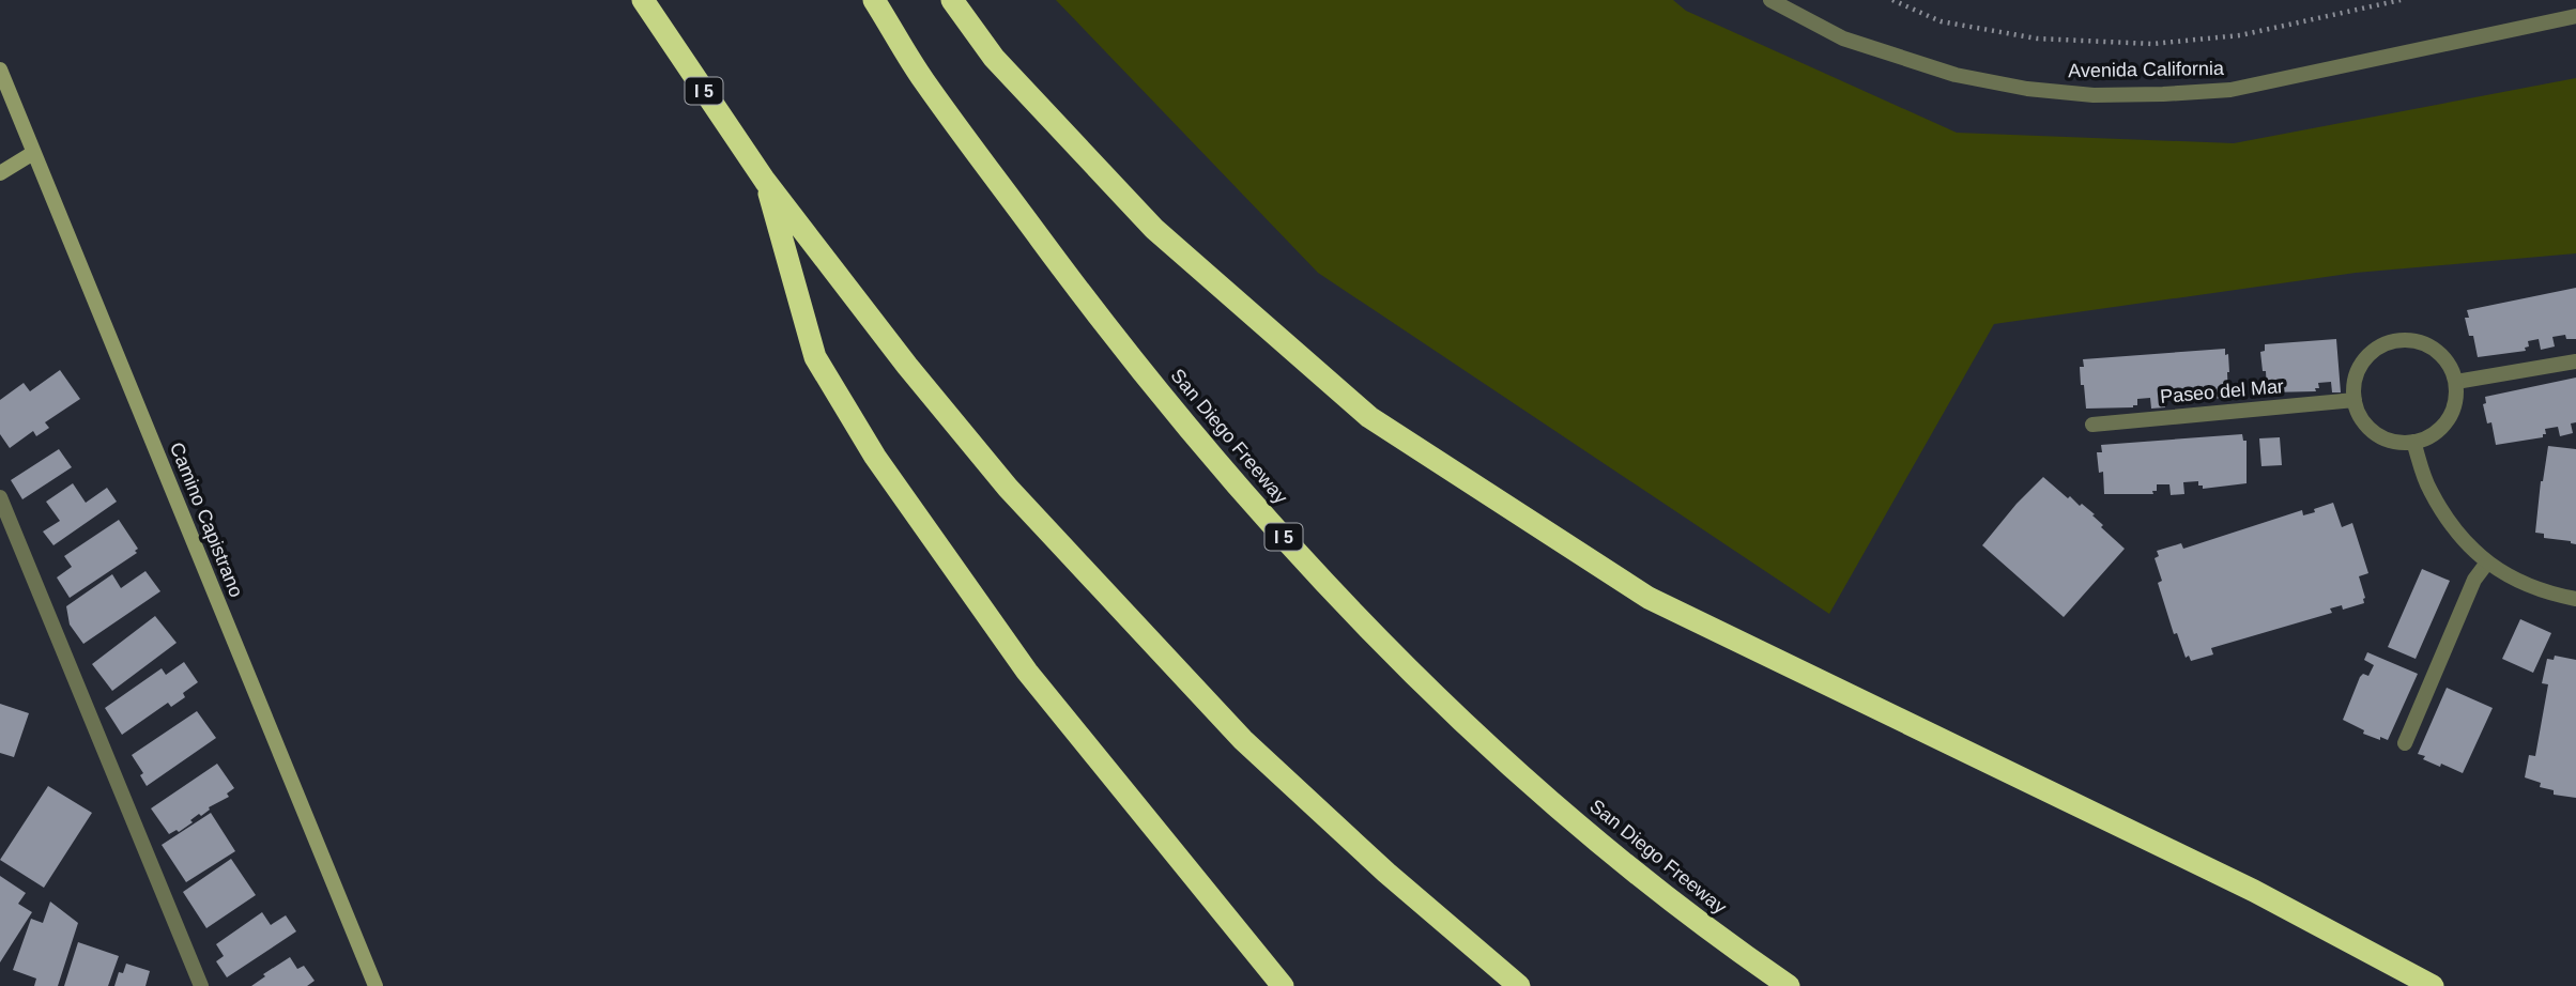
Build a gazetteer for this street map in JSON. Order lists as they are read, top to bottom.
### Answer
{
  "streets": {
    "highway": ["I 5", "San Diego Freeway"],
    "main road": ["Camino Capistrano"],
    "street": ["Avenida California", "Paseo del Mar"]
  }
}
